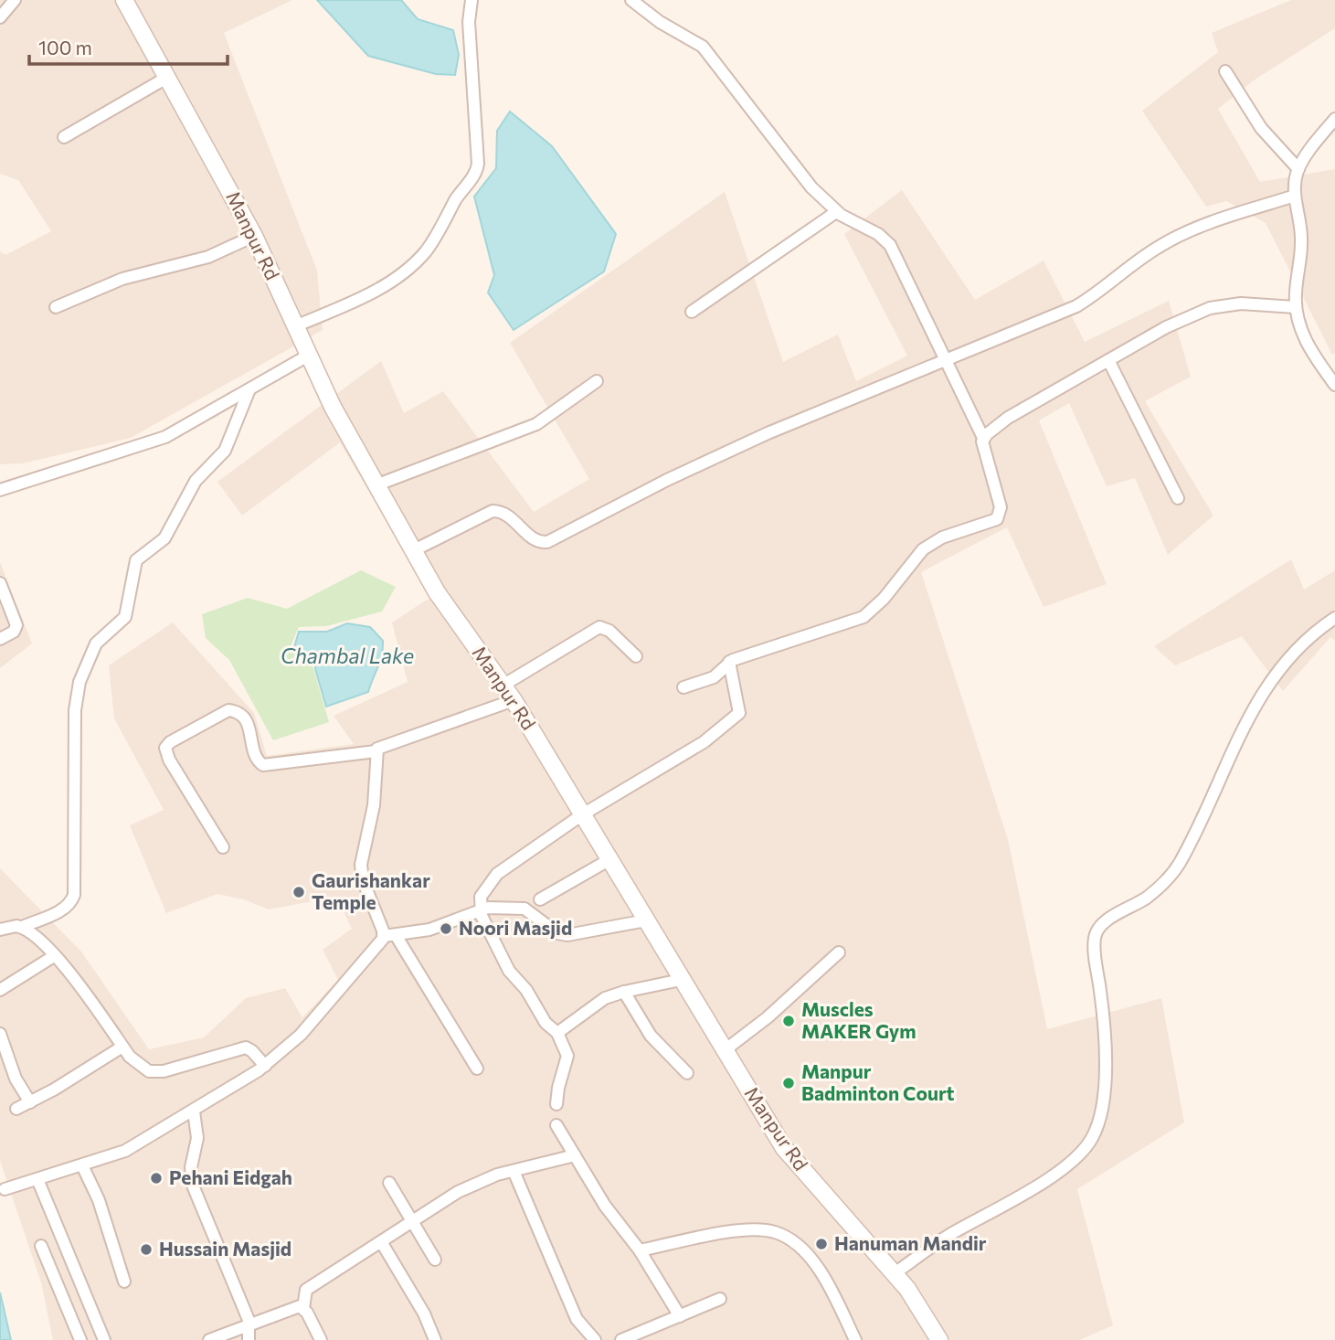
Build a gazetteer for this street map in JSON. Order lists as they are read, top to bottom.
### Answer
{
  "streets": {
    "main road": ["Manpur Rd"]
  },
  "water": ["Chambal Lake"],
  "places": [
    "Gaurishankar Temple",
    "Noori Masjid",
    "Muscles MAKER Gym",
    "Manpur Badminton Court",
    "Pehani Eidgah",
    "Hanuman Mandir",
    "Hussain Masjid"
  ],
  "scale_bar": "100 m"
}
